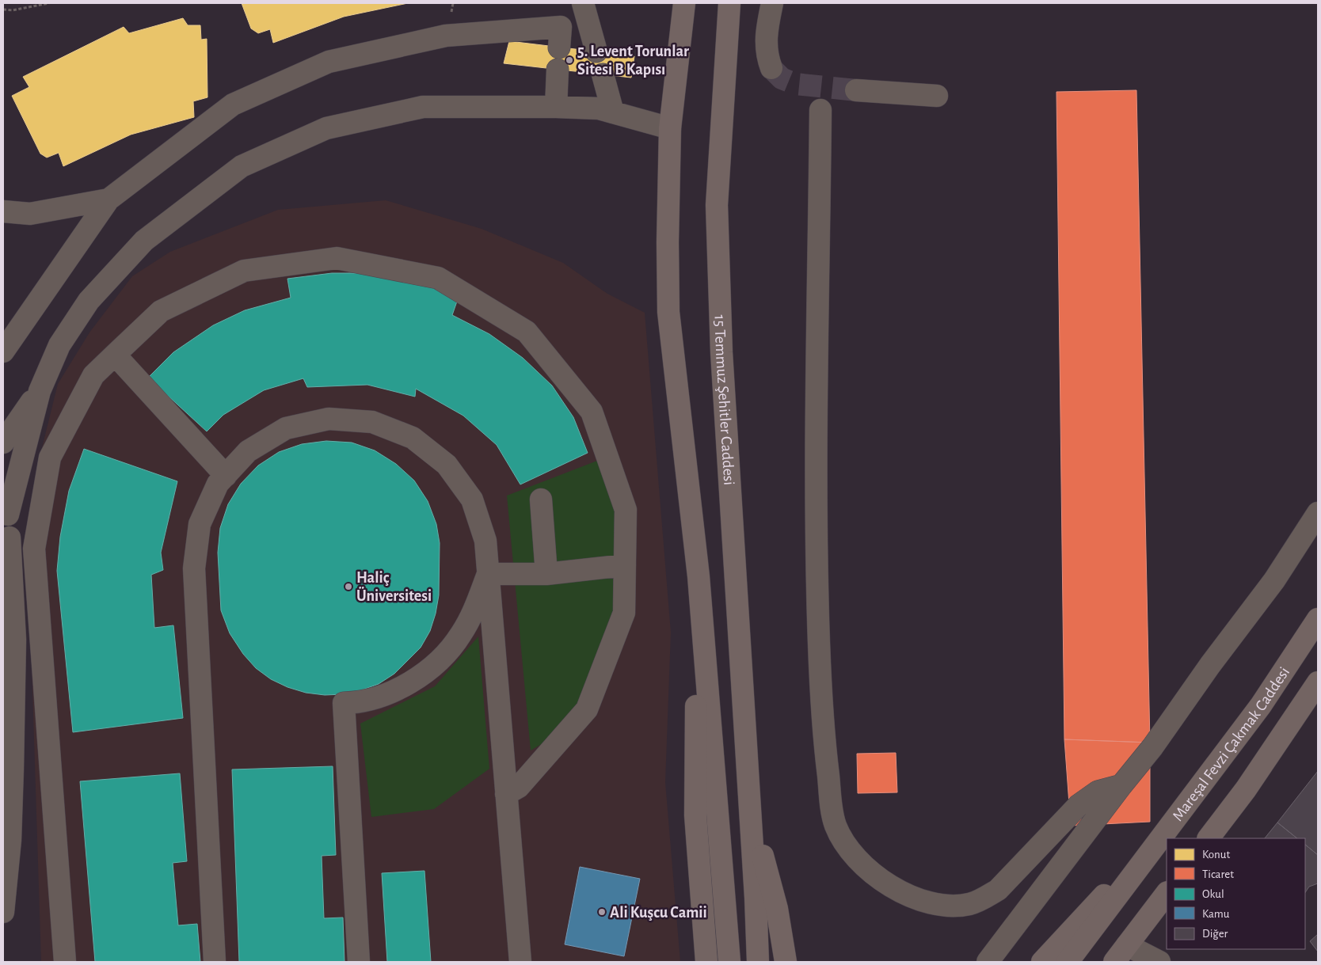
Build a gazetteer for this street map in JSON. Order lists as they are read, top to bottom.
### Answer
{
  "streets": {
    "main road": ["15 Temmuz Şehitler Caddesi", "Mareşal Fevzi Çakmak Caddesi"]
  },
  "places": ["5. Levent Torunlar Sitesi B Kapısı", "Haliç Üniversitesi", "Ali Kuşcu Camii"],
  "legend": [
    "Konut",
    "Ticaret",
    "Okul",
    "Kamu",
    "Diğer"
  ]
}
